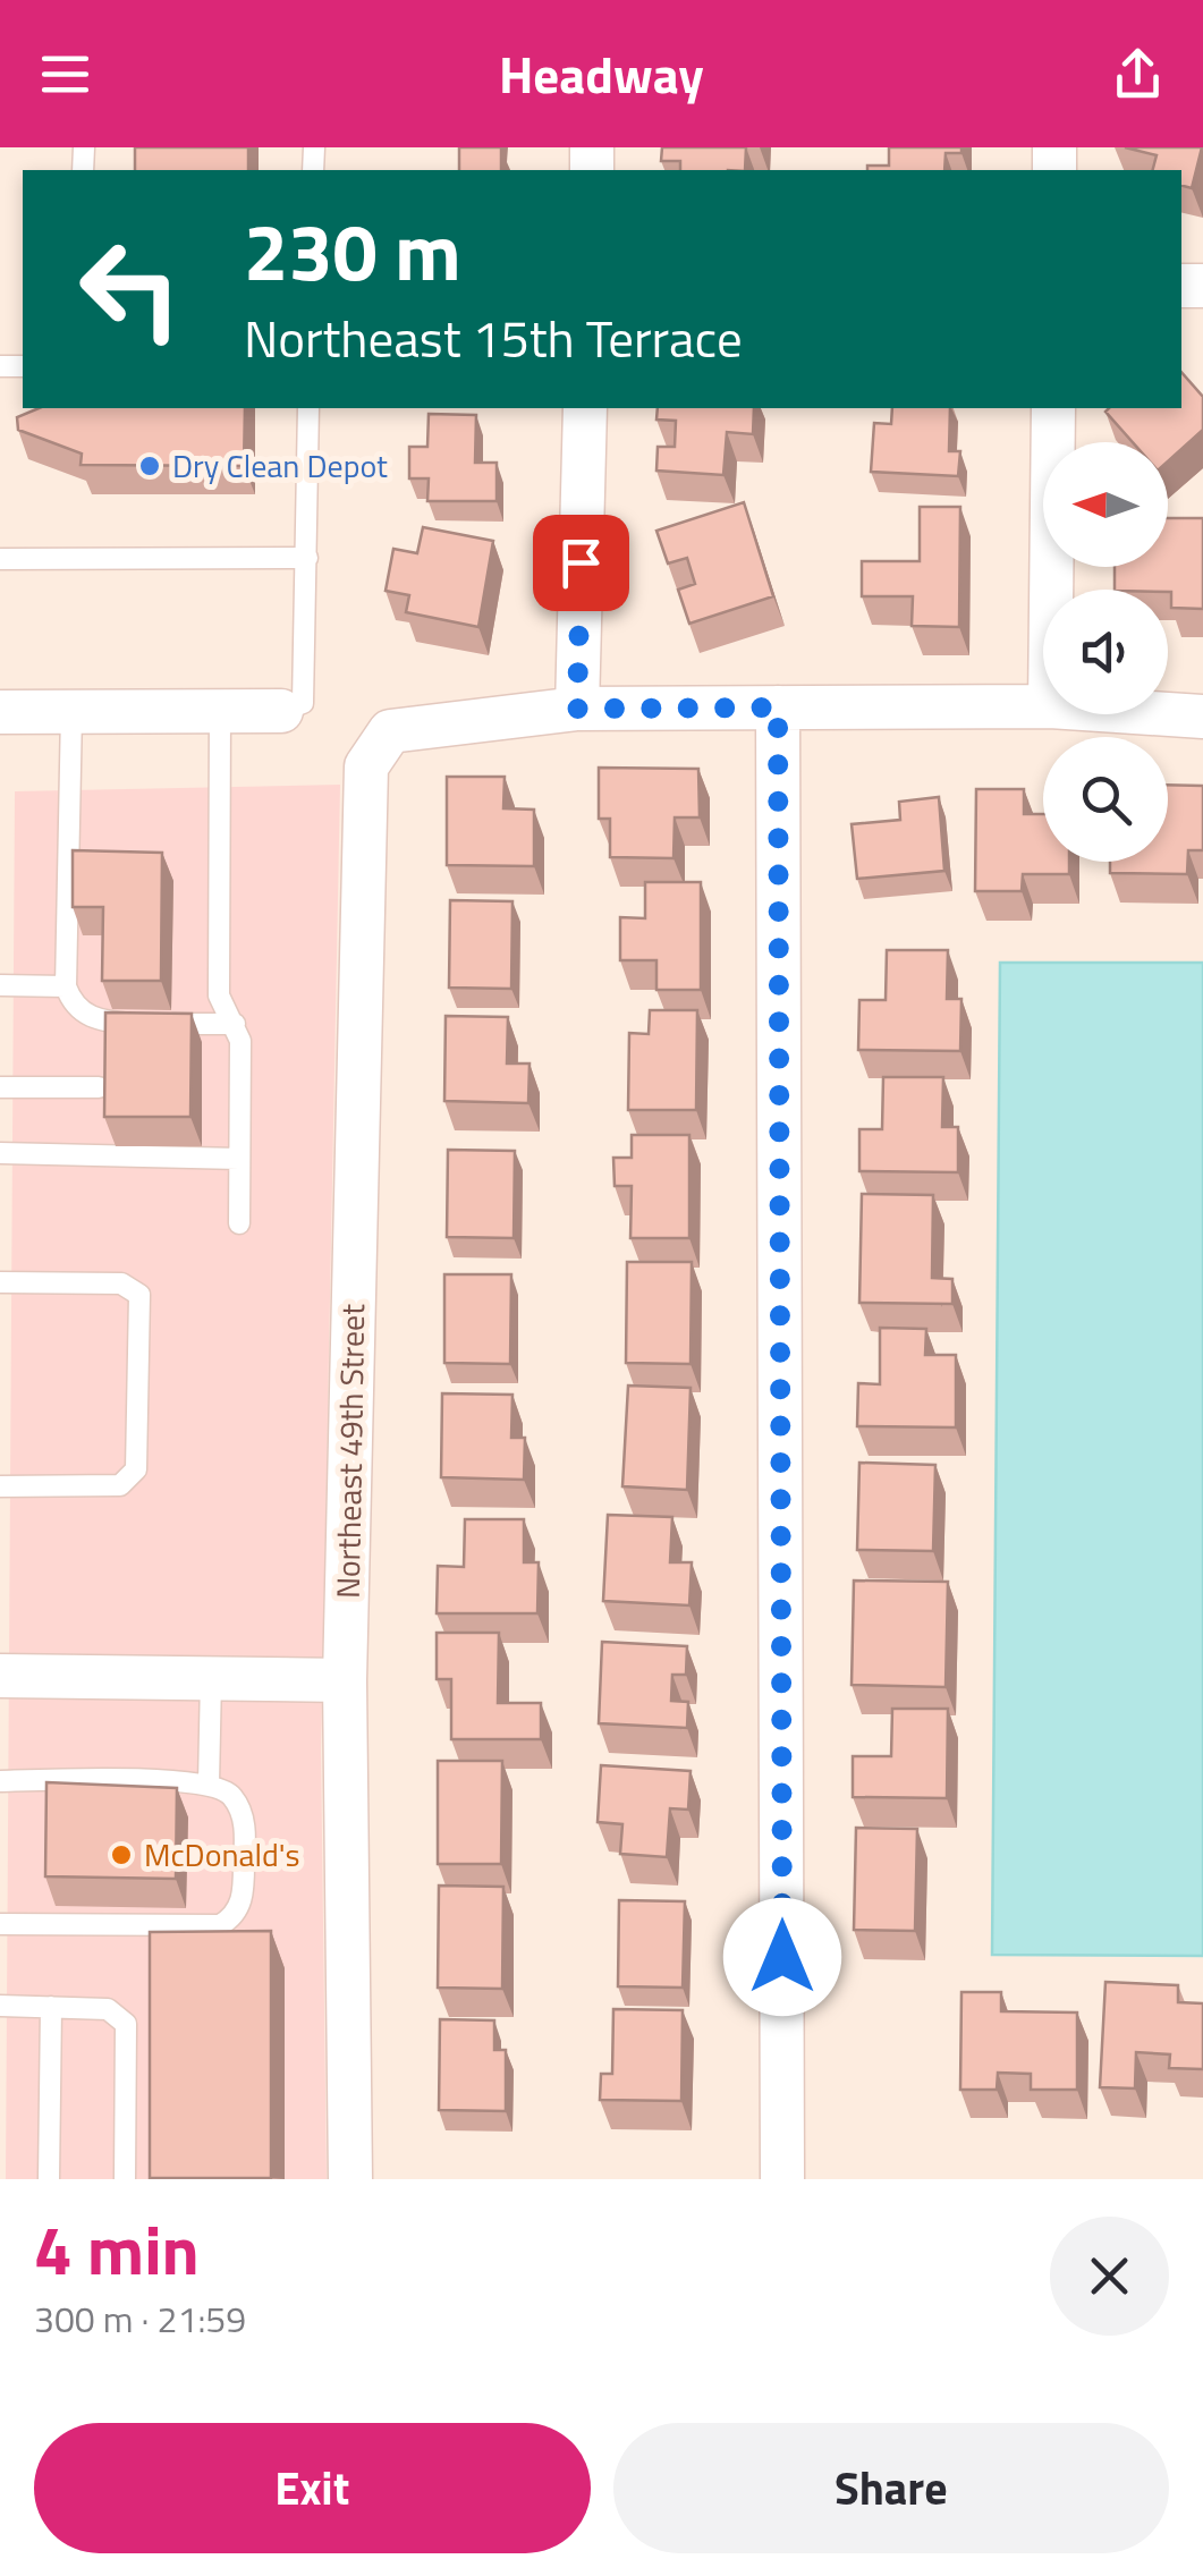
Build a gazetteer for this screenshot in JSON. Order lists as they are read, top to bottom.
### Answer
{
  "streets": {
    "street": ["Northeast 49th Street"]
  },
  "places": ["Dry Clean Depot", "McDonald's"],
  "north": "left",
  "page": {
    "header": "Headway",
    "turn": ["230 m", "Northeast 15th Terrace"],
    "heading": ["4 min", "300 m · 21:59"],
    "buttons": ["Exit", "Share"]
  }
}
